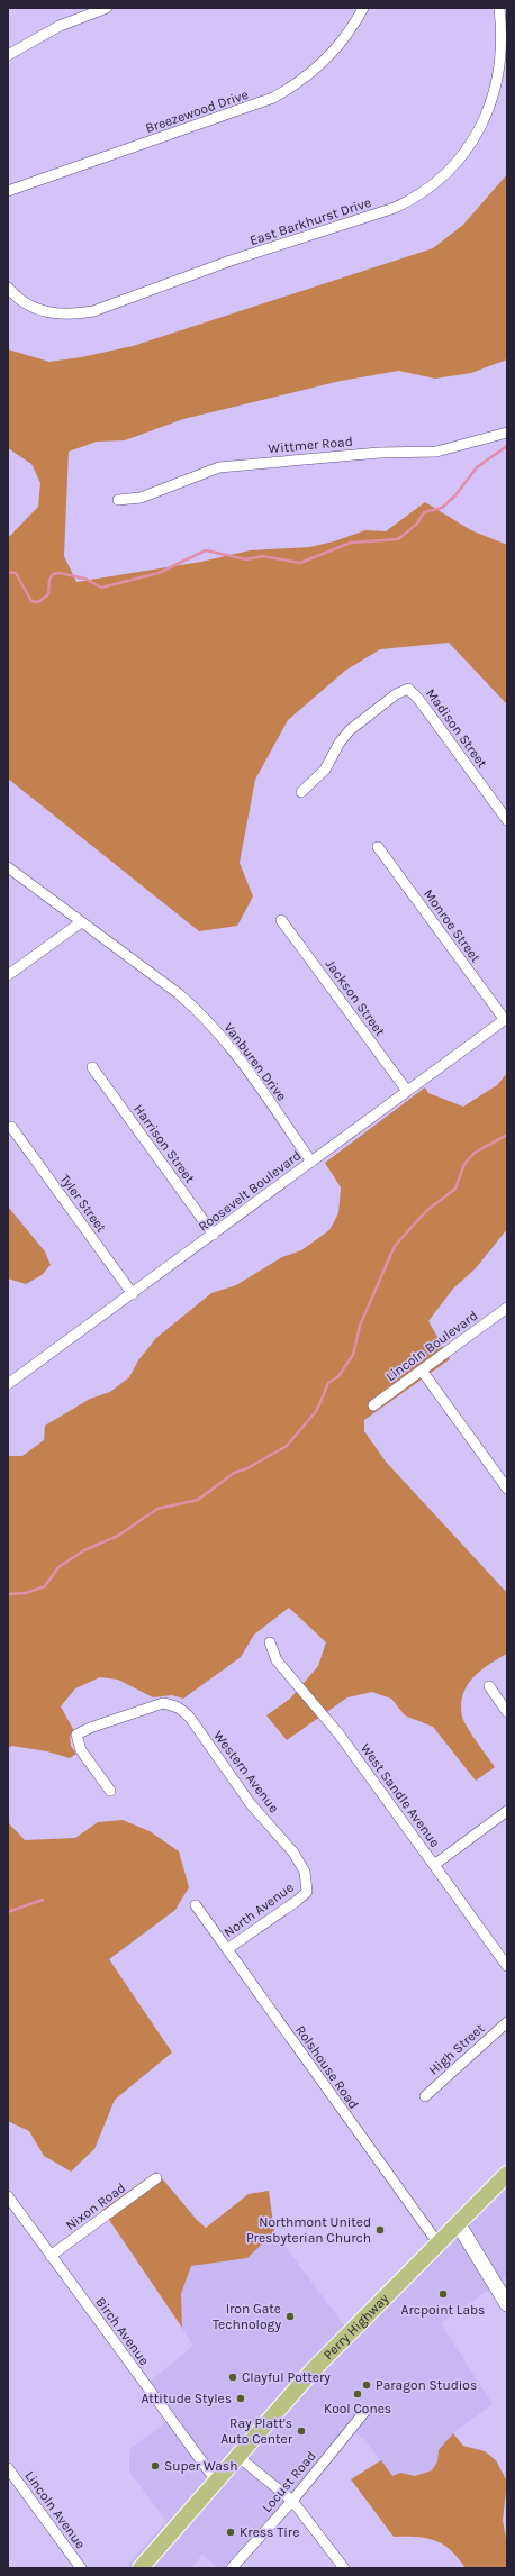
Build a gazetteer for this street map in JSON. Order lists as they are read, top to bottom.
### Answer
{
  "streets": {
    "main road": ["Perry Highway"],
    "street": [
      "Breezewood Drive",
      "East Barkhurst Drive",
      "Wittmer Road",
      "Madison Street",
      "Monroe Street",
      "Jackson Street",
      "Vanburen Drive",
      "Harrison Street",
      "Roosevelt Boulevard",
      "Tyler Street",
      "Lincoln Boulevard",
      "Western Avenue",
      "West Sandle Avenue",
      "North Avenue",
      "High Street",
      "Rolshouse Road",
      "Nixon Road",
      "Birch Avenue",
      "Locust Road",
      "Lincoln Avenue"
    ]
  },
  "crossings": [
    ["Monroe Street", "Roosevelt Boulevard"],
    ["Jackson Street", "Roosevelt Boulevard"],
    ["Vanburen Drive", "Roosevelt Boulevard"],
    ["Harrison Street", "Roosevelt Boulevard"],
    ["Roosevelt Boulevard", "Tyler Street"],
    ["Western Avenue", "North Avenue"],
    ["North Avenue", "Rolshouse Road"],
    ["Rolshouse Road", "Perry Highway"],
    ["Nixon Road", "Birch Avenue"],
    ["Perry Highway", "Birch Avenue"]
  ],
  "places": [
    "Northmont United Presbyterian Church",
    "Arcpoint Labs",
    "Iron Gate Technology",
    "Clayful Pottery",
    "Paragon Studios",
    "Kool Cones",
    "Attitude Styles",
    "Ray Platt's Auto Center",
    "Super Wash",
    "Kress Tire"
  ]
}
